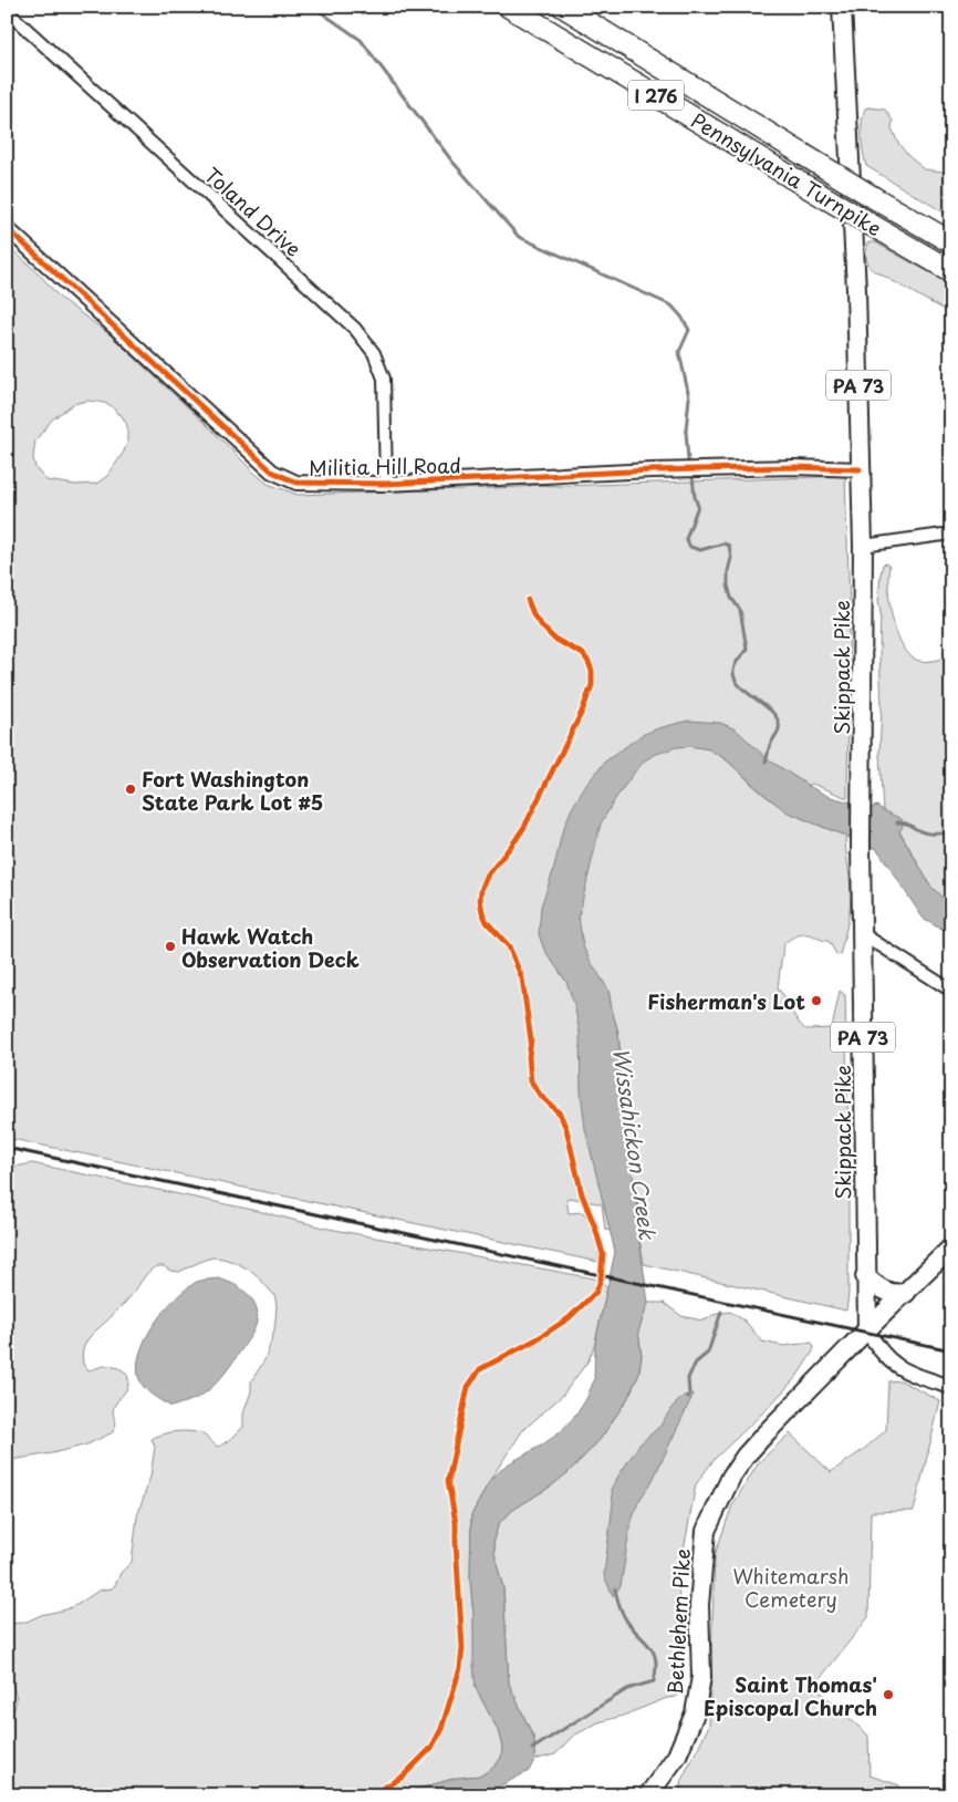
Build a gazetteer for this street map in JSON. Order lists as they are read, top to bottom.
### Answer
{
  "streets": {
    "highway": ["I 276", "Pennsylvania Turnpike"],
    "main road": ["PA 73", "Skippack Pike", "Bethlehem Pike"],
    "street": ["Toland Drive", "Militia Hill Road"]
  },
  "crossings": [
    ["Toland Drive", "Militia Hill Road"],
    ["Militia Hill Road", "Skippack Pike"],
    ["Skippack Pike", "Bethlehem Pike"]
  ],
  "water": ["Wissahickon Creek"],
  "parks": ["Whitemarsh Cemetery"],
  "places": [
    "Fort Washington State Park Lot #5",
    "Hawk Watch Observation Deck",
    "Fisherman's Lot",
    "Saint Thomas' Episcopal Church"
  ]
}
